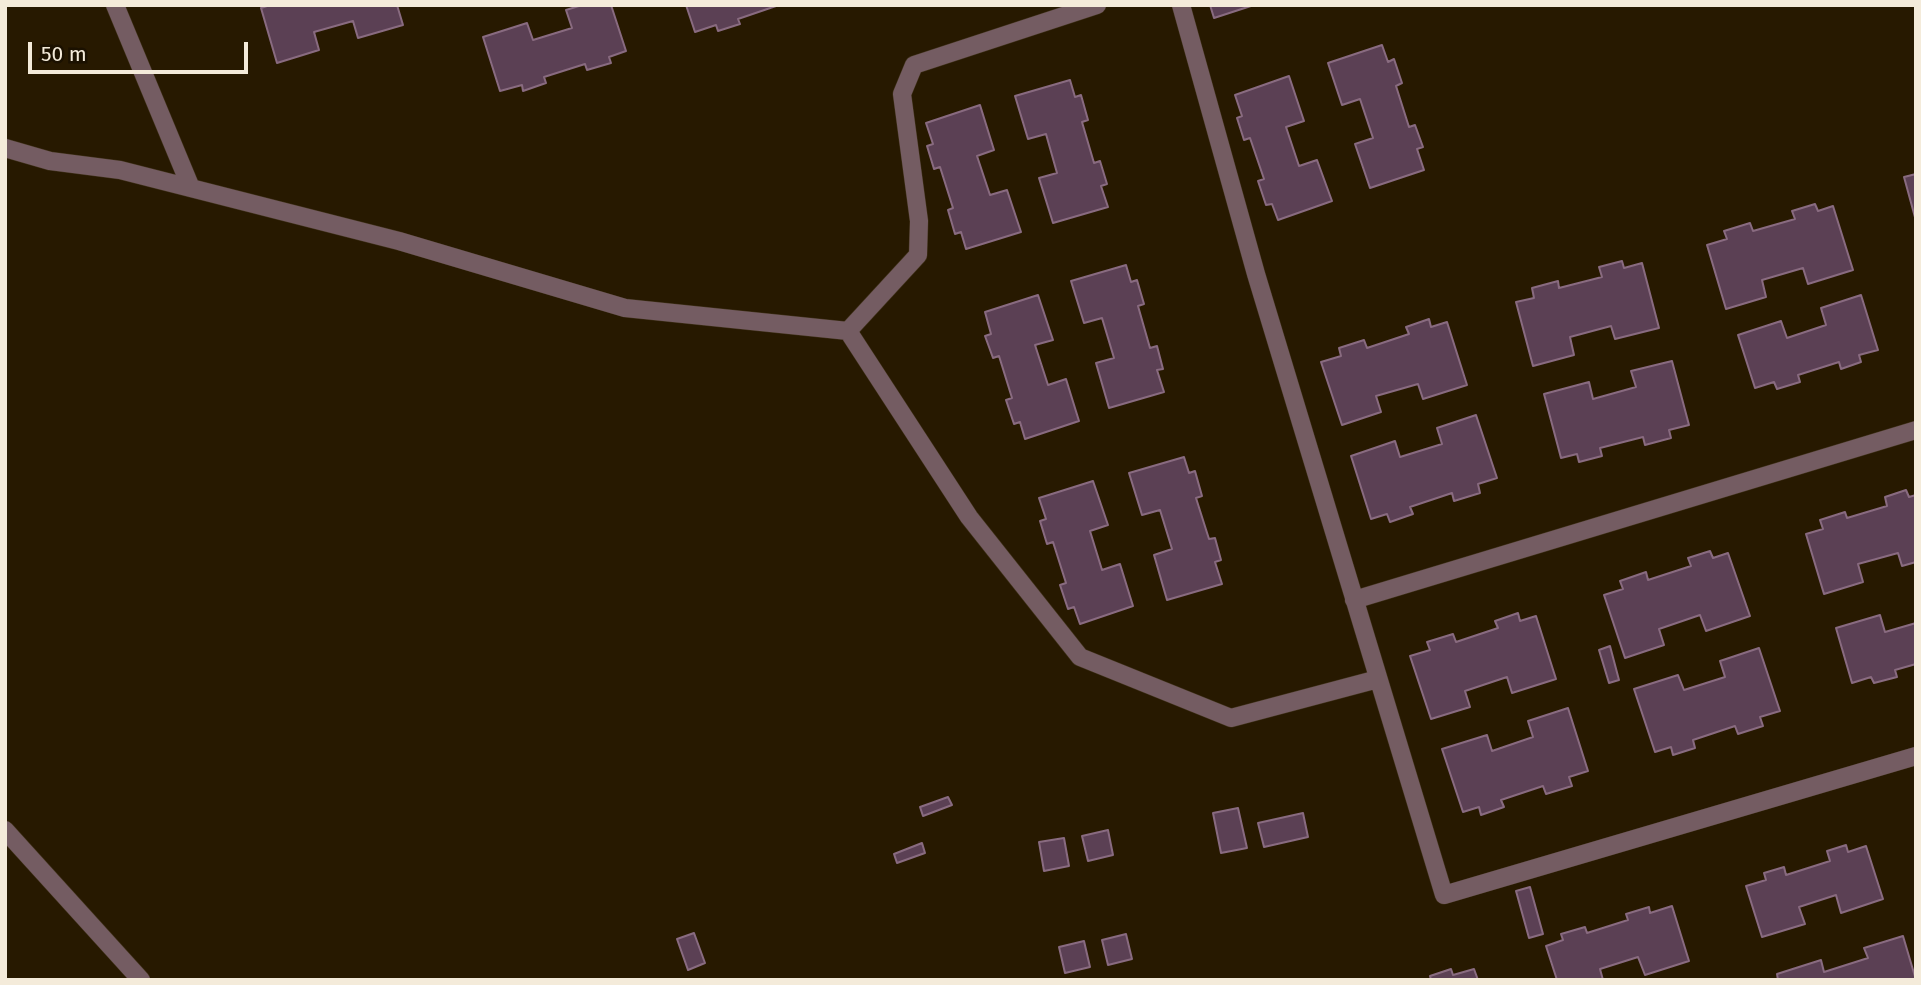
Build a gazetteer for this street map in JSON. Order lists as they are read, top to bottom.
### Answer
{
  "scale_bar": "50 m"
}
